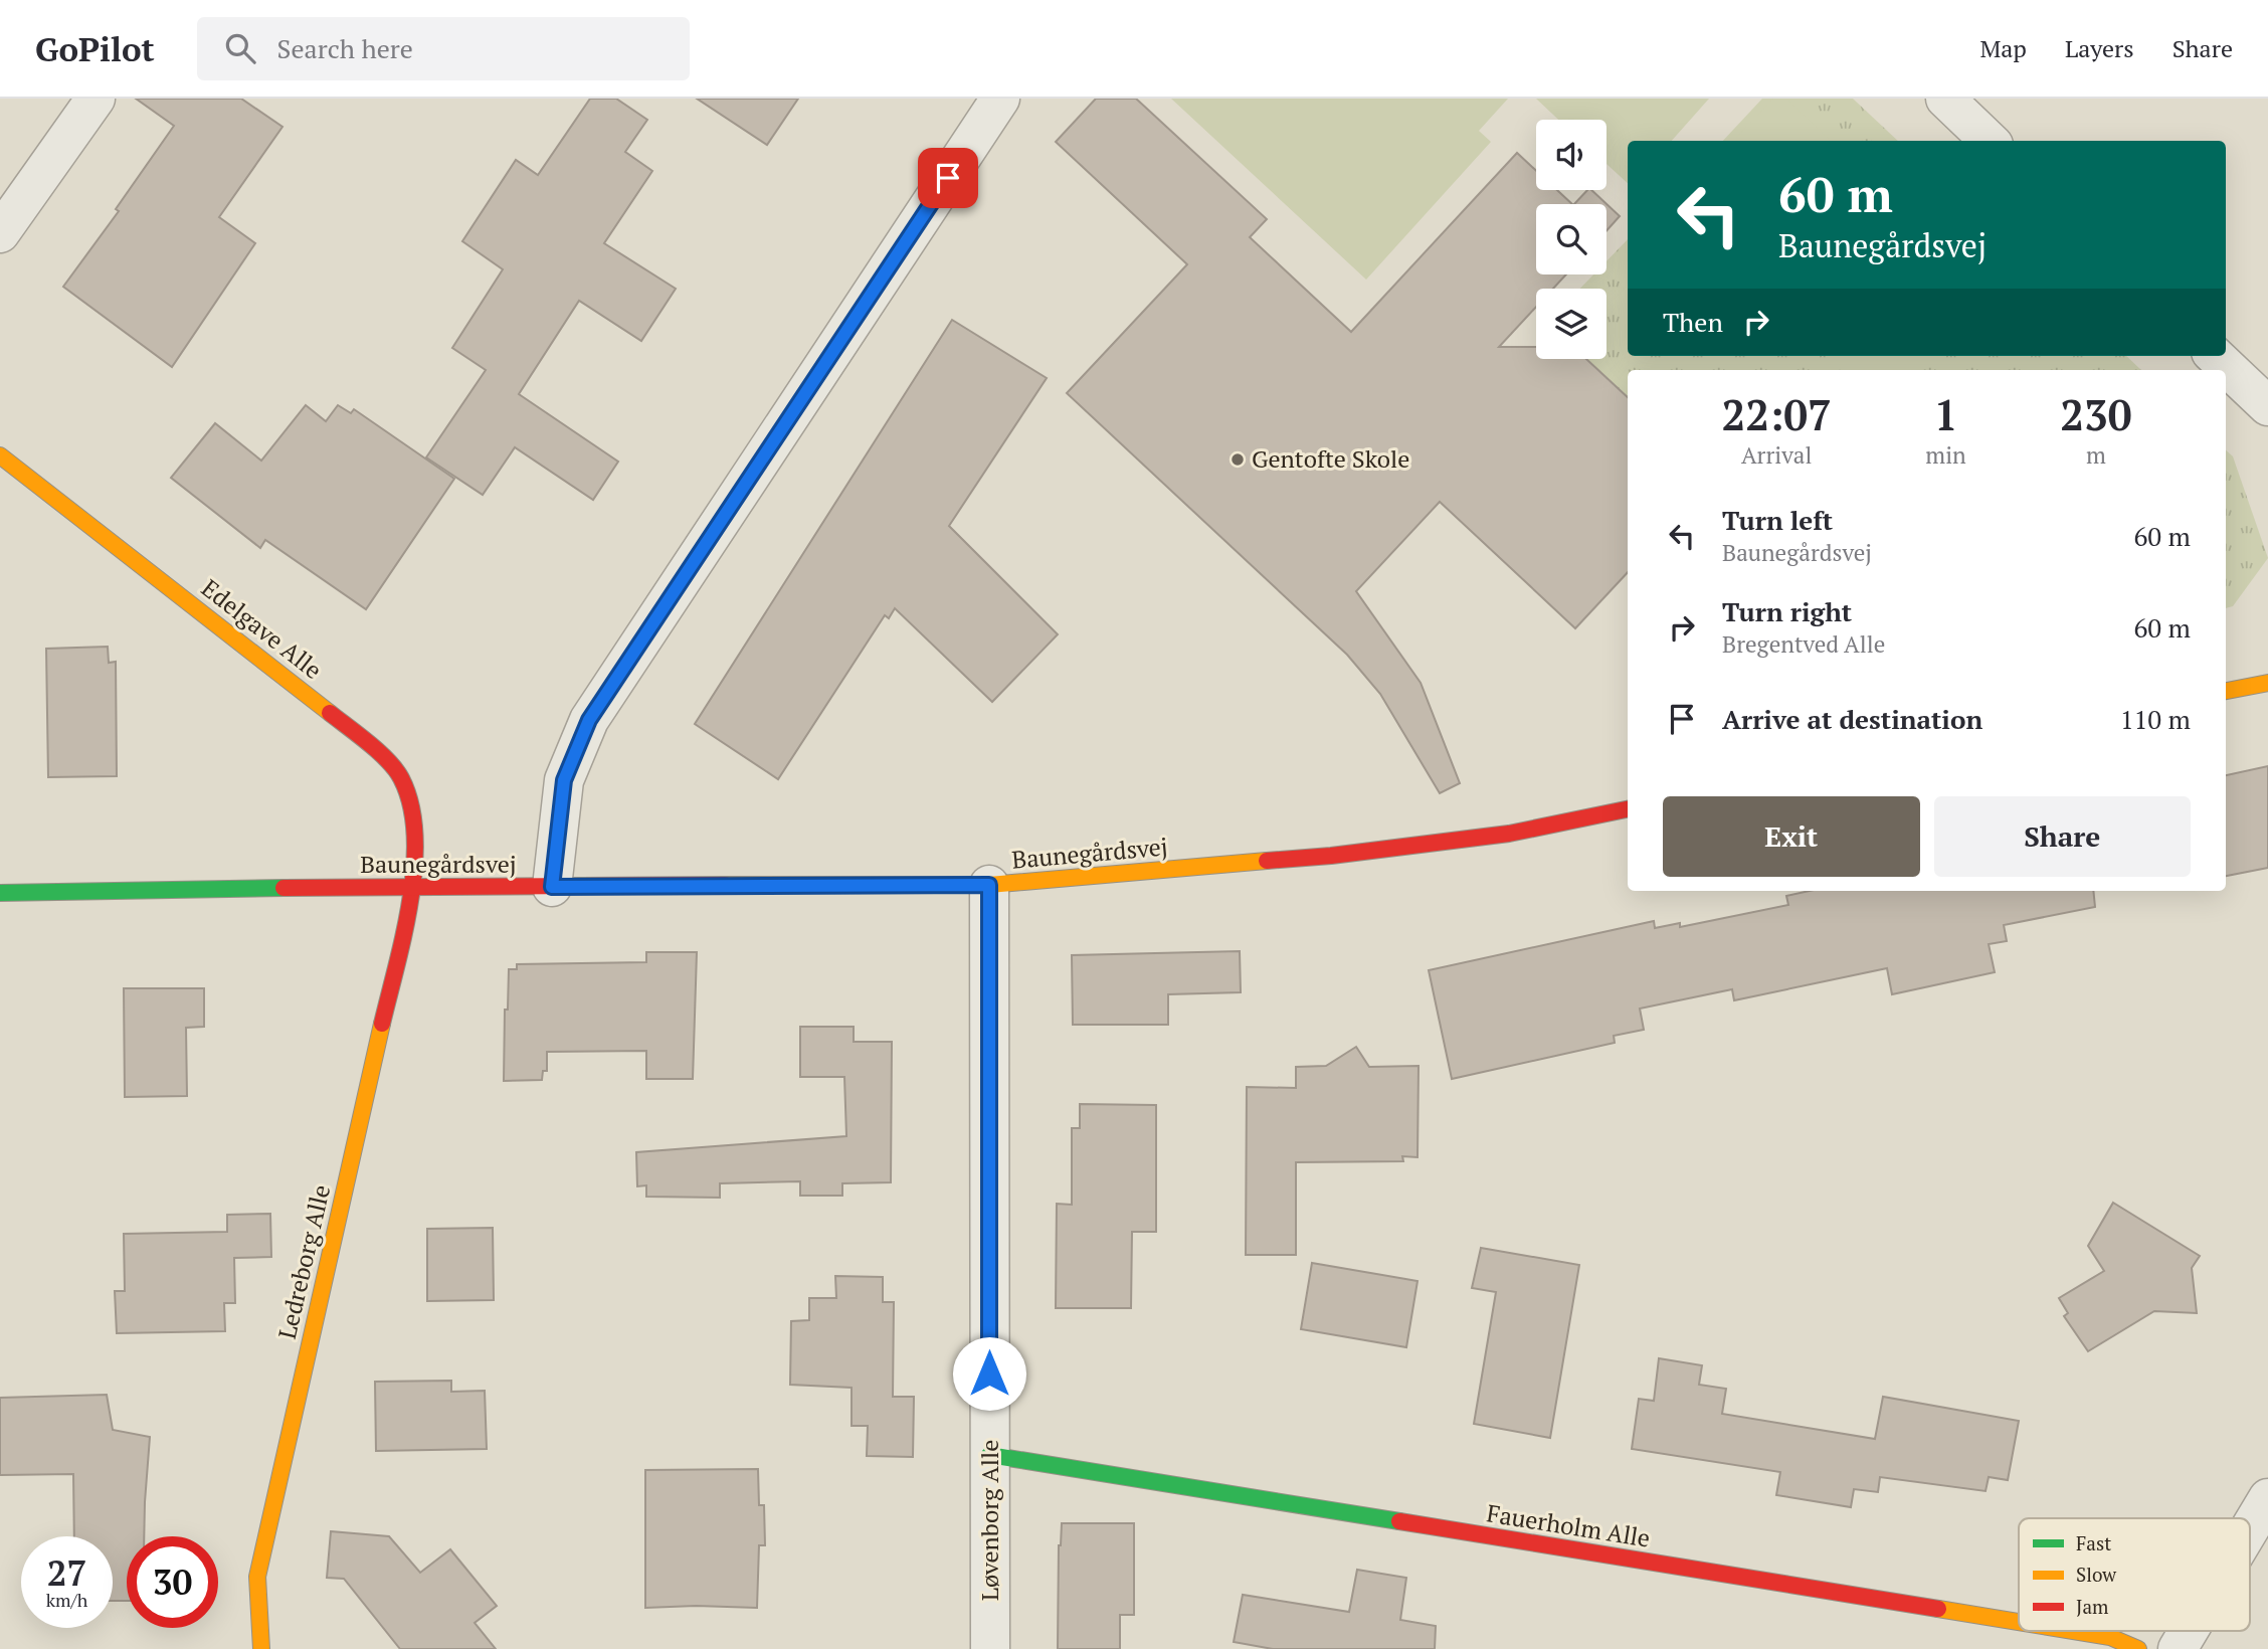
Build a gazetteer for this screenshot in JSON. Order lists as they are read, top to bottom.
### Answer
{
  "streets": {
    "street": [
      "Edelgave Alle",
      "Baunegårdsvej",
      "Ledreborg Alle",
      "Løvenborg Alle",
      "Fauerholm Alle"
    ]
  },
  "crossings": [
    ["Edelgave Alle", "Baunegårdsvej"],
    ["Edelgave Alle", "Ledreborg Alle"],
    ["Baunegårdsvej", "Ledreborg Alle"],
    ["Baunegårdsvej", "Løvenborg Alle"],
    ["Løvenborg Alle", "Fauerholm Alle"]
  ],
  "places": ["Gentofte Skole"],
  "legend": ["Fast", "Slow", "Jam"],
  "page": {
    "header": "GoPilot",
    "search": "Search here",
    "nav": ["Map", "Layers", "Share"],
    "turn": ["60 m", "Baunegårdsvej"],
    "then": "Then",
    "eta": [
      "22:07",
      "Arrival",
      "1",
      "min",
      "230",
      "m"
    ],
    "list": [
      {
        "name": "Turn left",
        "note": "Baunegårdsvej",
        "value": "60 m"
      },
      {
        "name": "Turn right",
        "note": "Bregentved Alle",
        "value": "60 m"
      },
      {
        "name": "Arrive at destination",
        "value": "110 m"
      }
    ],
    "buttons": ["Exit", "Share"],
    "speed": "27 km/h",
    "limit": "30"
  }
}
